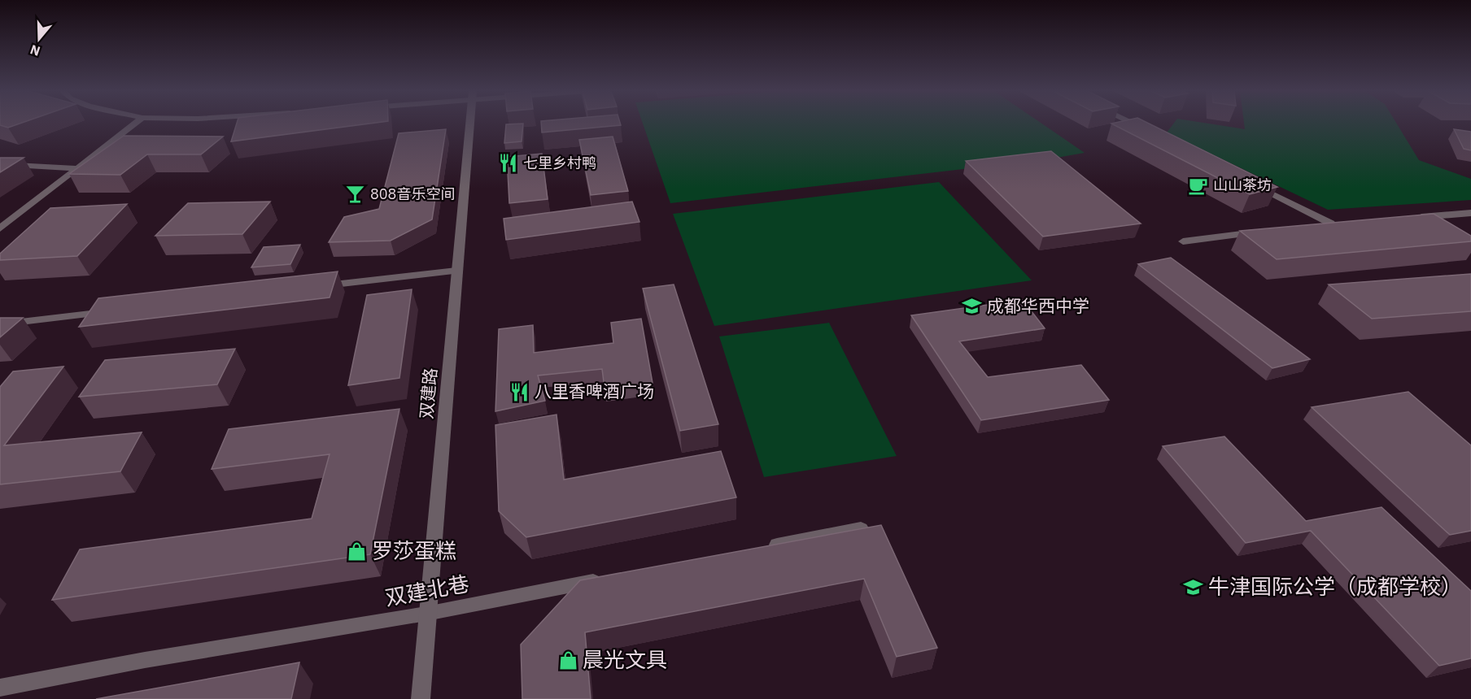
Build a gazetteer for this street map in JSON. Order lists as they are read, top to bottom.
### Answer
{
  "streets": {
    "street": ["双建路", "双建北巷"]
  },
  "crossings": [
    ["双建路", "双建北巷"]
  ],
  "places": {
    "restaurant": ["七里乡村鸭", "八里香啤酒广场"],
    "cafe": ["山山茶坊"],
    "bar": ["808音乐空间"],
    "school or university": ["成都华西中学", "牛津国际公学（成都学校）"],
    "shop": ["罗莎蛋糕", "晨光文具"]
  },
  "north": "bottom"
}
